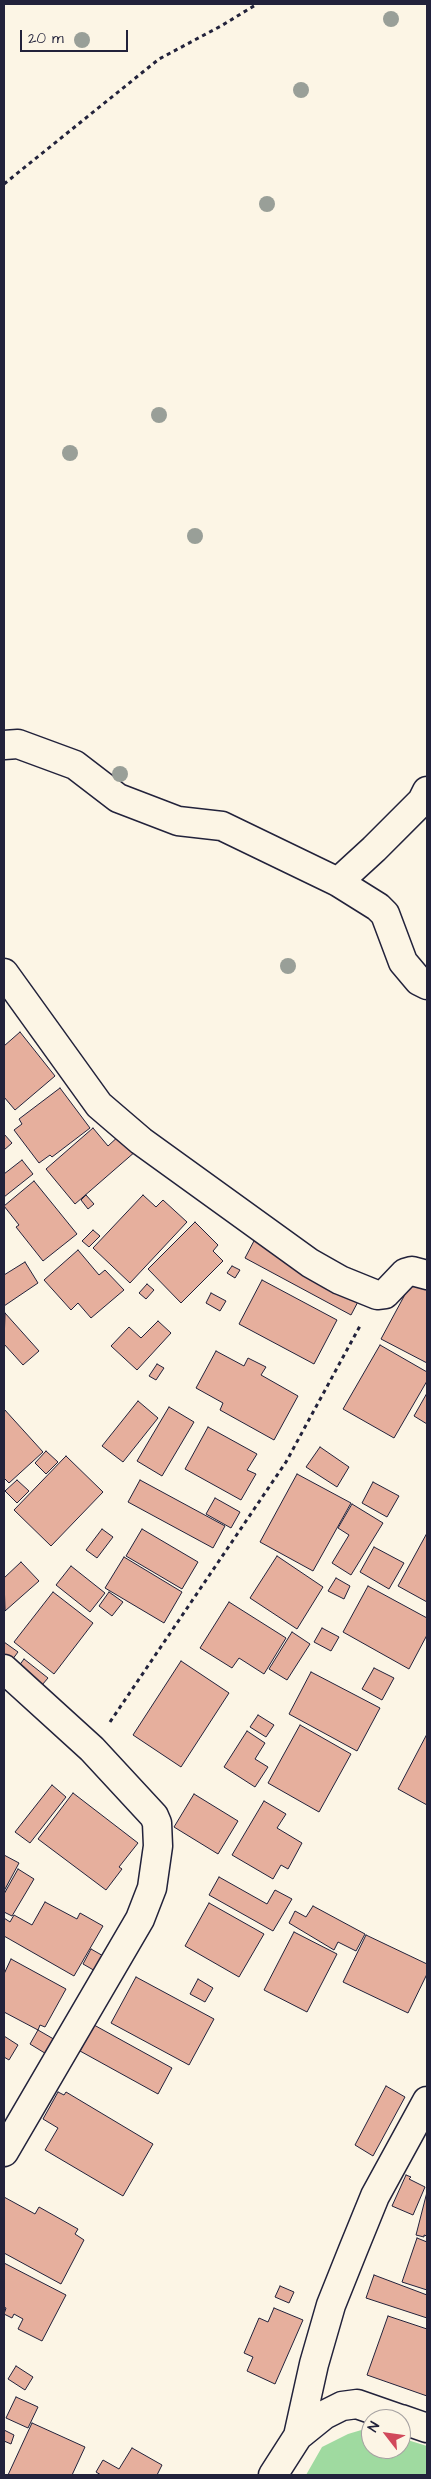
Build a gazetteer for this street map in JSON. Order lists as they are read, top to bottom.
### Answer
{
  "scale_bar": "20 m",
  "north": "top left"
}
